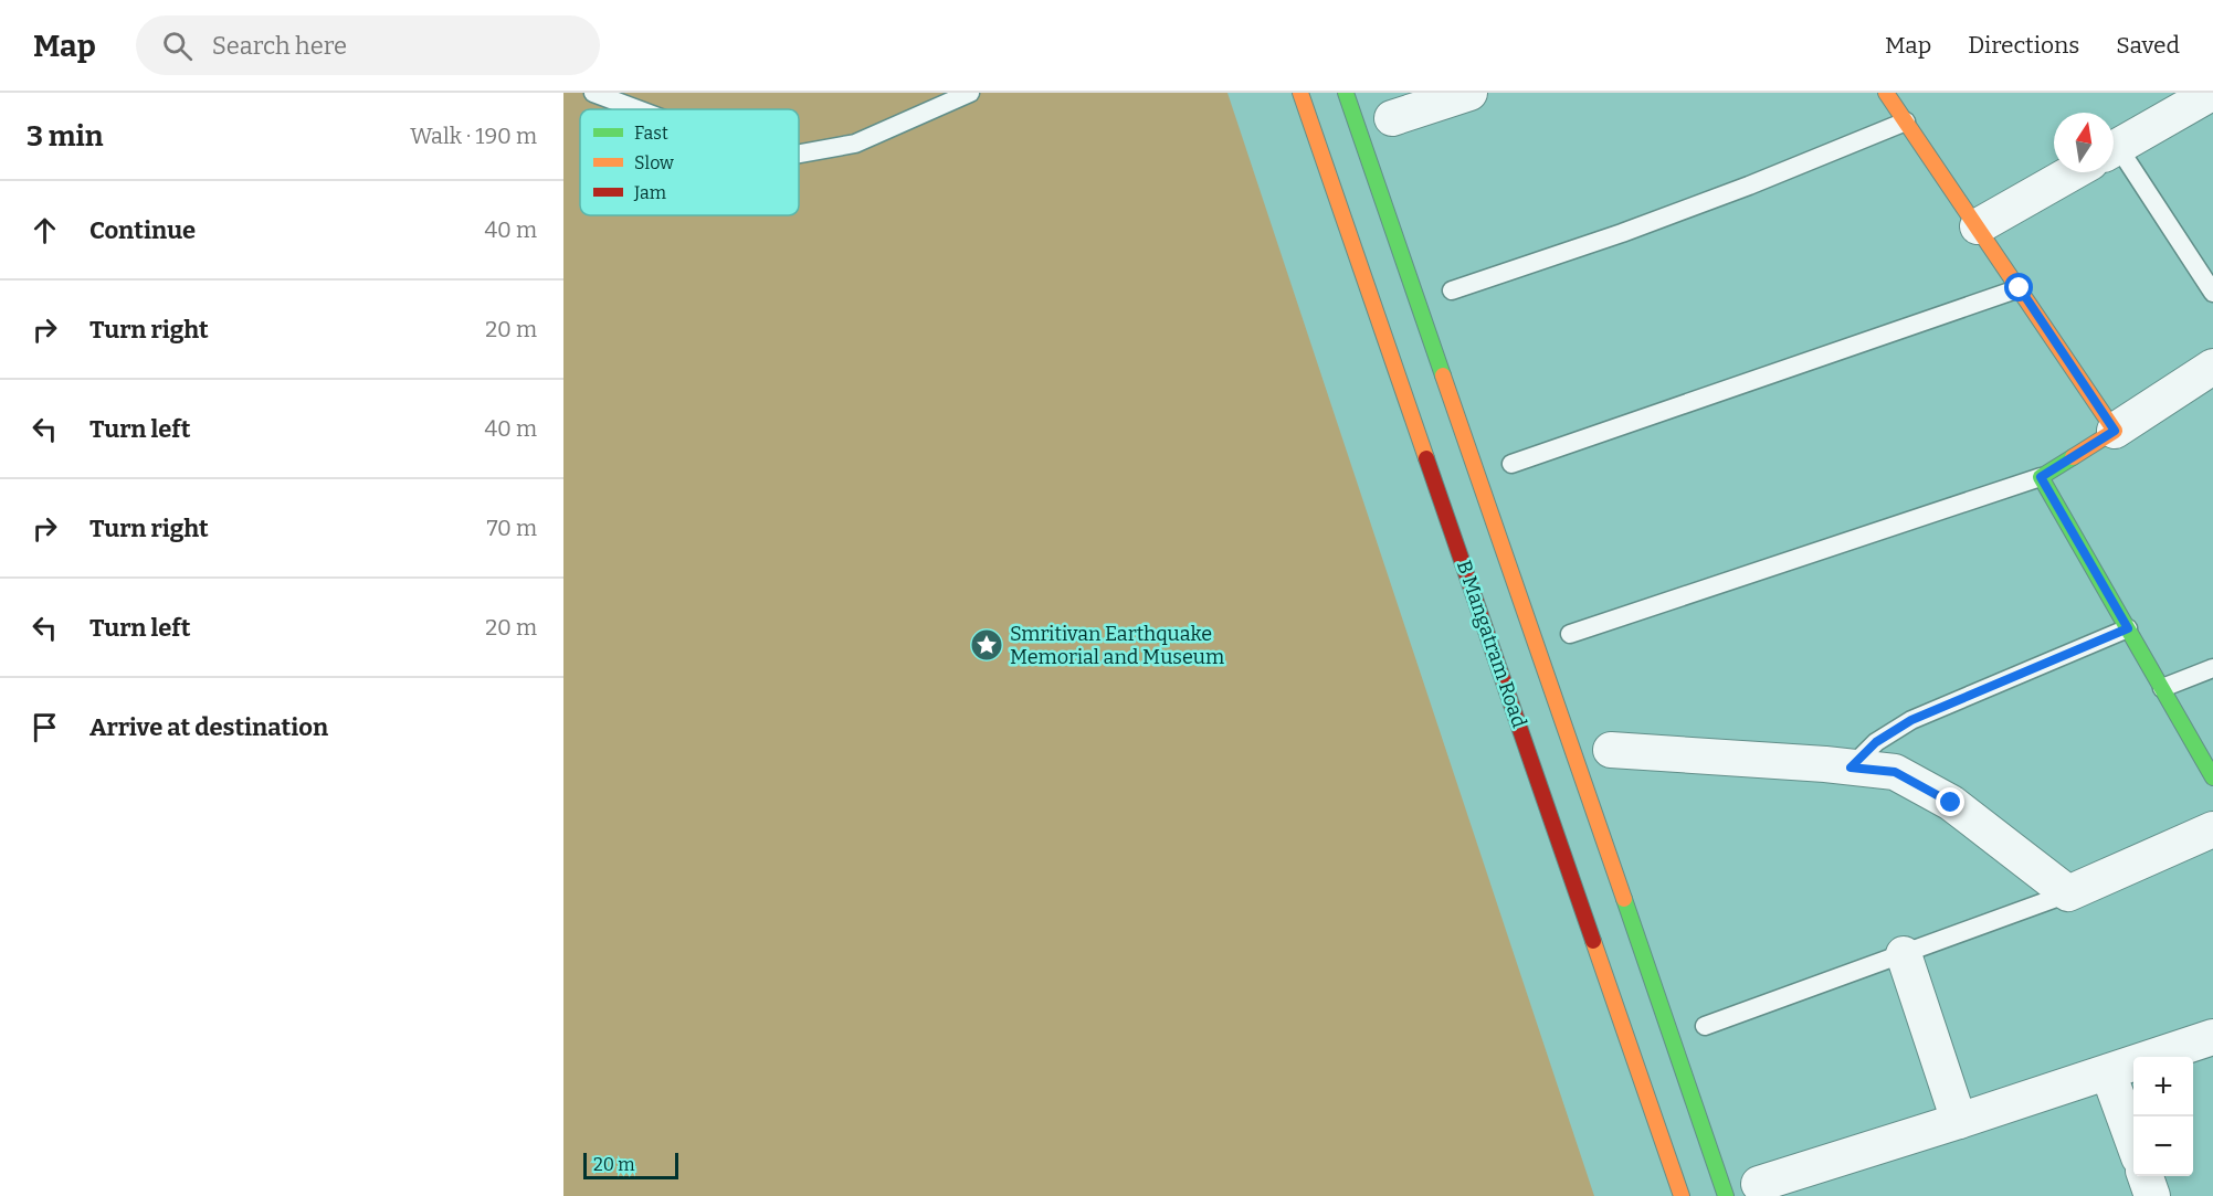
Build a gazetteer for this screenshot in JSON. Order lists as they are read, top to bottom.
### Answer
{
  "streets": {
    "main road": ["B Mangatram Road"]
  },
  "places": {
    "place": ["Smritivan Earthquake Memorial and Museum"]
  },
  "legend": ["Fast", "Slow", "Jam"],
  "scale_bar": "20 m",
  "north": "top",
  "page": {
    "header": "Map",
    "search": "Search here",
    "nav": ["Map", "Directions", "Saved"],
    "heading": ["3 min", "Walk · 190 m"],
    "list": [
      ["Continue", "40 m"],
      ["Turn right", "20 m"],
      ["Turn left", "40 m"],
      ["Turn right", "70 m"],
      ["Turn left", "20 m"],
      "Arrive at destination"
    ],
    "map_buttons": ["+", "−"],
    "scale": "20 m"
  }
}
